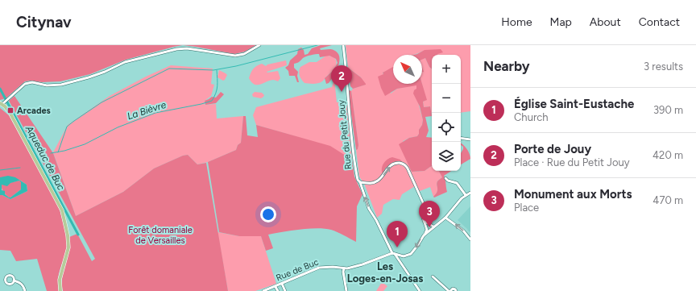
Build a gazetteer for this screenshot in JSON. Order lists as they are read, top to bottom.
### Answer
{
  "streets": {
    "street": ["Rue du Petit Jouy", "Rue de Buc"]
  },
  "crossings": [
    ["Rue du Petit Jouy", "Rue de Buc"]
  ],
  "districts": ["Les Loges-en-Josas"],
  "water": ["La Bièvre", "Aqueduc de Buc"],
  "parks": ["Forêt domaniale de Versailles"],
  "places": {
    "transit": ["Arcades"]
  },
  "north": "top left",
  "page": {
    "header": "Citynav",
    "nav": [
      "Home",
      "Map",
      "About",
      "Contact"
    ],
    "heading": ["Nearby", "3 results"],
    "map_buttons": ["+", "−"],
    "pins": ["2", "3", "1"],
    "list": [
      {
        "mark": "1",
        "name": "Église Saint-Eustache",
        "note": "Church",
        "value": "390 m"
      },
      {
        "mark": "2",
        "name": "Porte de Jouy",
        "note": "Place · Rue du Petit Jouy",
        "value": "420 m"
      },
      {
        "mark": "3",
        "name": "Monument aux Morts",
        "note": "Place",
        "value": "470 m"
      }
    ]
  }
}
